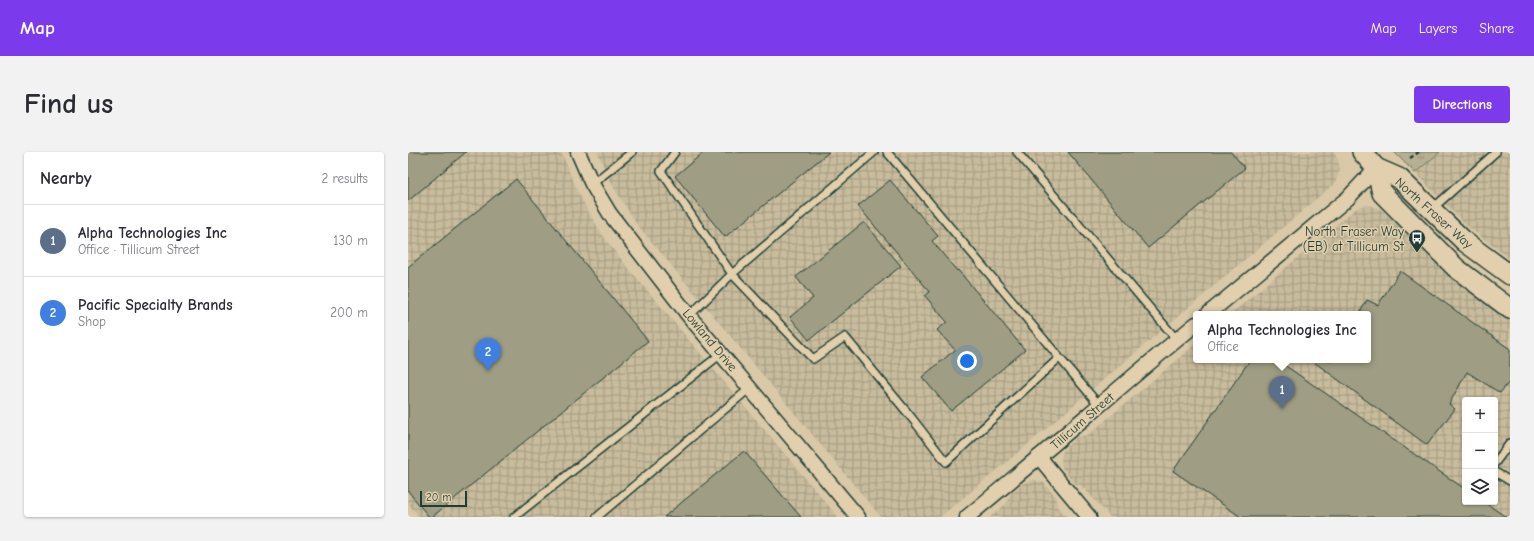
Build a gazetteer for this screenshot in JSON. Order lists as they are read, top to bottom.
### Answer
{
  "streets": {
    "street": ["North Fraser Way", "Lowland Drive", "Tillicum Street"]
  },
  "places": {
    "bus stop": ["North Fraser Way (EB) at Tillicum St"]
  },
  "scale_bar": "20 m",
  "page": {
    "header": "Map",
    "nav": ["Map", "Layers", "Share"],
    "buttons": "Directions",
    "title": "Find us",
    "heading": ["Nearby", "2 results"],
    "list": [
      {
        "mark": "1",
        "name": "Alpha Technologies Inc",
        "note": "Office · Tillicum Street",
        "value": "130 m"
      },
      {
        "mark": "2",
        "name": "Pacific Specialty Brands",
        "note": "Shop",
        "value": "200 m"
      }
    ],
    "popup": ["Alpha Technologies Inc", "Office"],
    "pins": ["2", "1"],
    "map_buttons": ["+", "−"],
    "scale": "20 m"
  }
}
